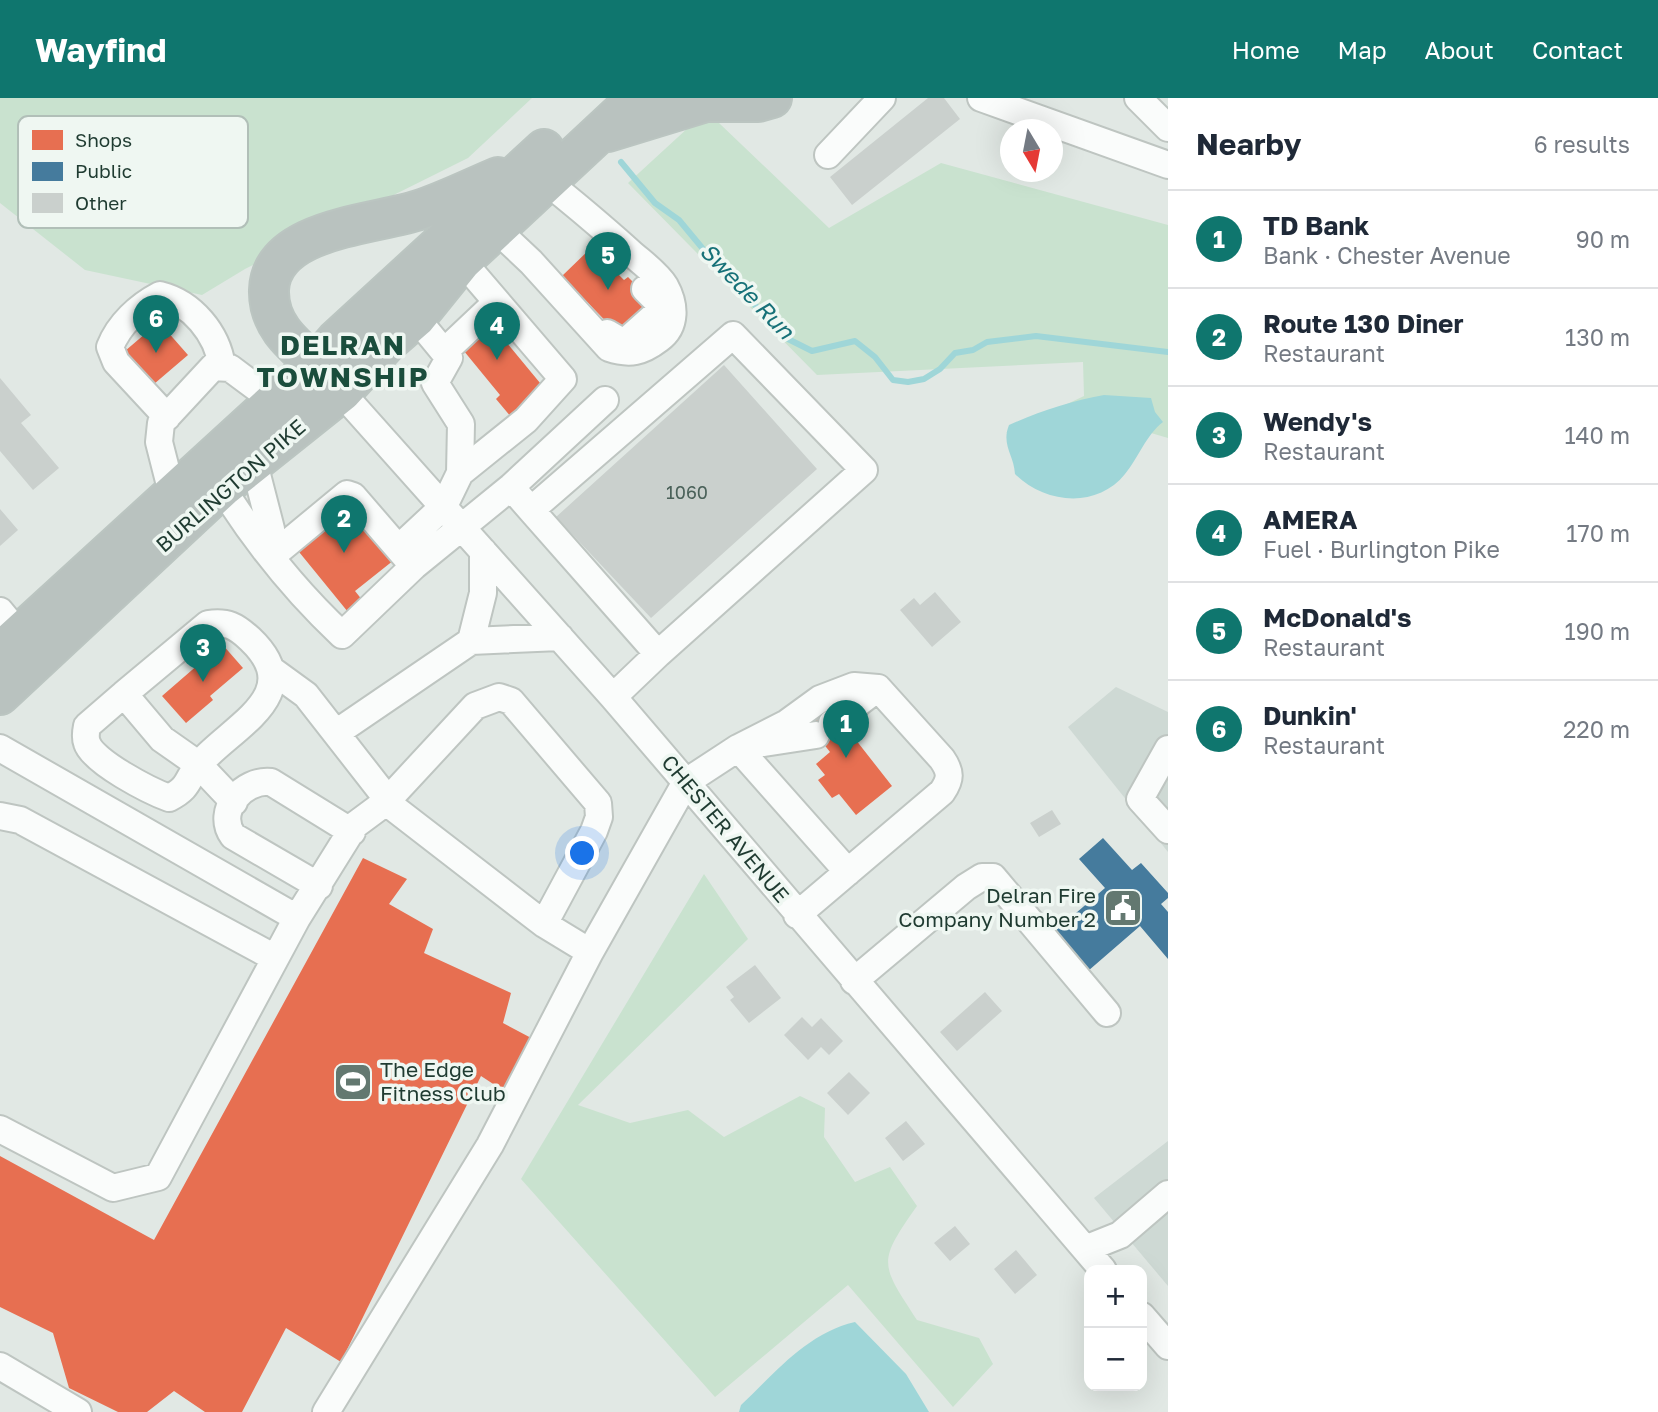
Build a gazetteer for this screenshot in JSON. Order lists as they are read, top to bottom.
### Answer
{
  "streets": {
    "highway": ["BURLINGTON PIKE"],
    "street": ["CHESTER AVENUE"]
  },
  "crossings": [
    ["BURLINGTON PIKE", "CHESTER AVENUE"]
  ],
  "districts": ["DELRAN TOWNSHIP"],
  "water": ["Swede Run"],
  "places": {
    "public building": ["Delran Fire Company Number 2"],
    "sports": ["The Edge Fitness Club"]
  },
  "house_numbers": ["1060"],
  "legend": ["Shops", "Public", "Other"],
  "north": "bottom",
  "page": {
    "header": "Wayfind",
    "nav": [
      "Home",
      "Map",
      "About",
      "Contact"
    ],
    "heading": ["Nearby", "6 results"],
    "list": [
      {
        "mark": "1",
        "name": "TD Bank",
        "note": "Bank · Chester Avenue",
        "value": "90 m"
      },
      {
        "mark": "2",
        "name": "Route 130 Diner",
        "note": "Restaurant",
        "value": "130 m"
      },
      {
        "mark": "3",
        "name": "Wendy's",
        "note": "Restaurant",
        "value": "140 m"
      },
      {
        "mark": "4",
        "name": "AMERA",
        "note": "Fuel · Burlington Pike",
        "value": "170 m"
      },
      {
        "mark": "5",
        "name": "McDonald's",
        "note": "Restaurant",
        "value": "190 m"
      },
      {
        "mark": "6",
        "name": "Dunkin'",
        "note": "Restaurant",
        "value": "220 m"
      }
    ],
    "pins": [
      "5",
      "6",
      "4",
      "2",
      "3",
      "1"
    ],
    "map_buttons": ["+", "−"]
  }
}
